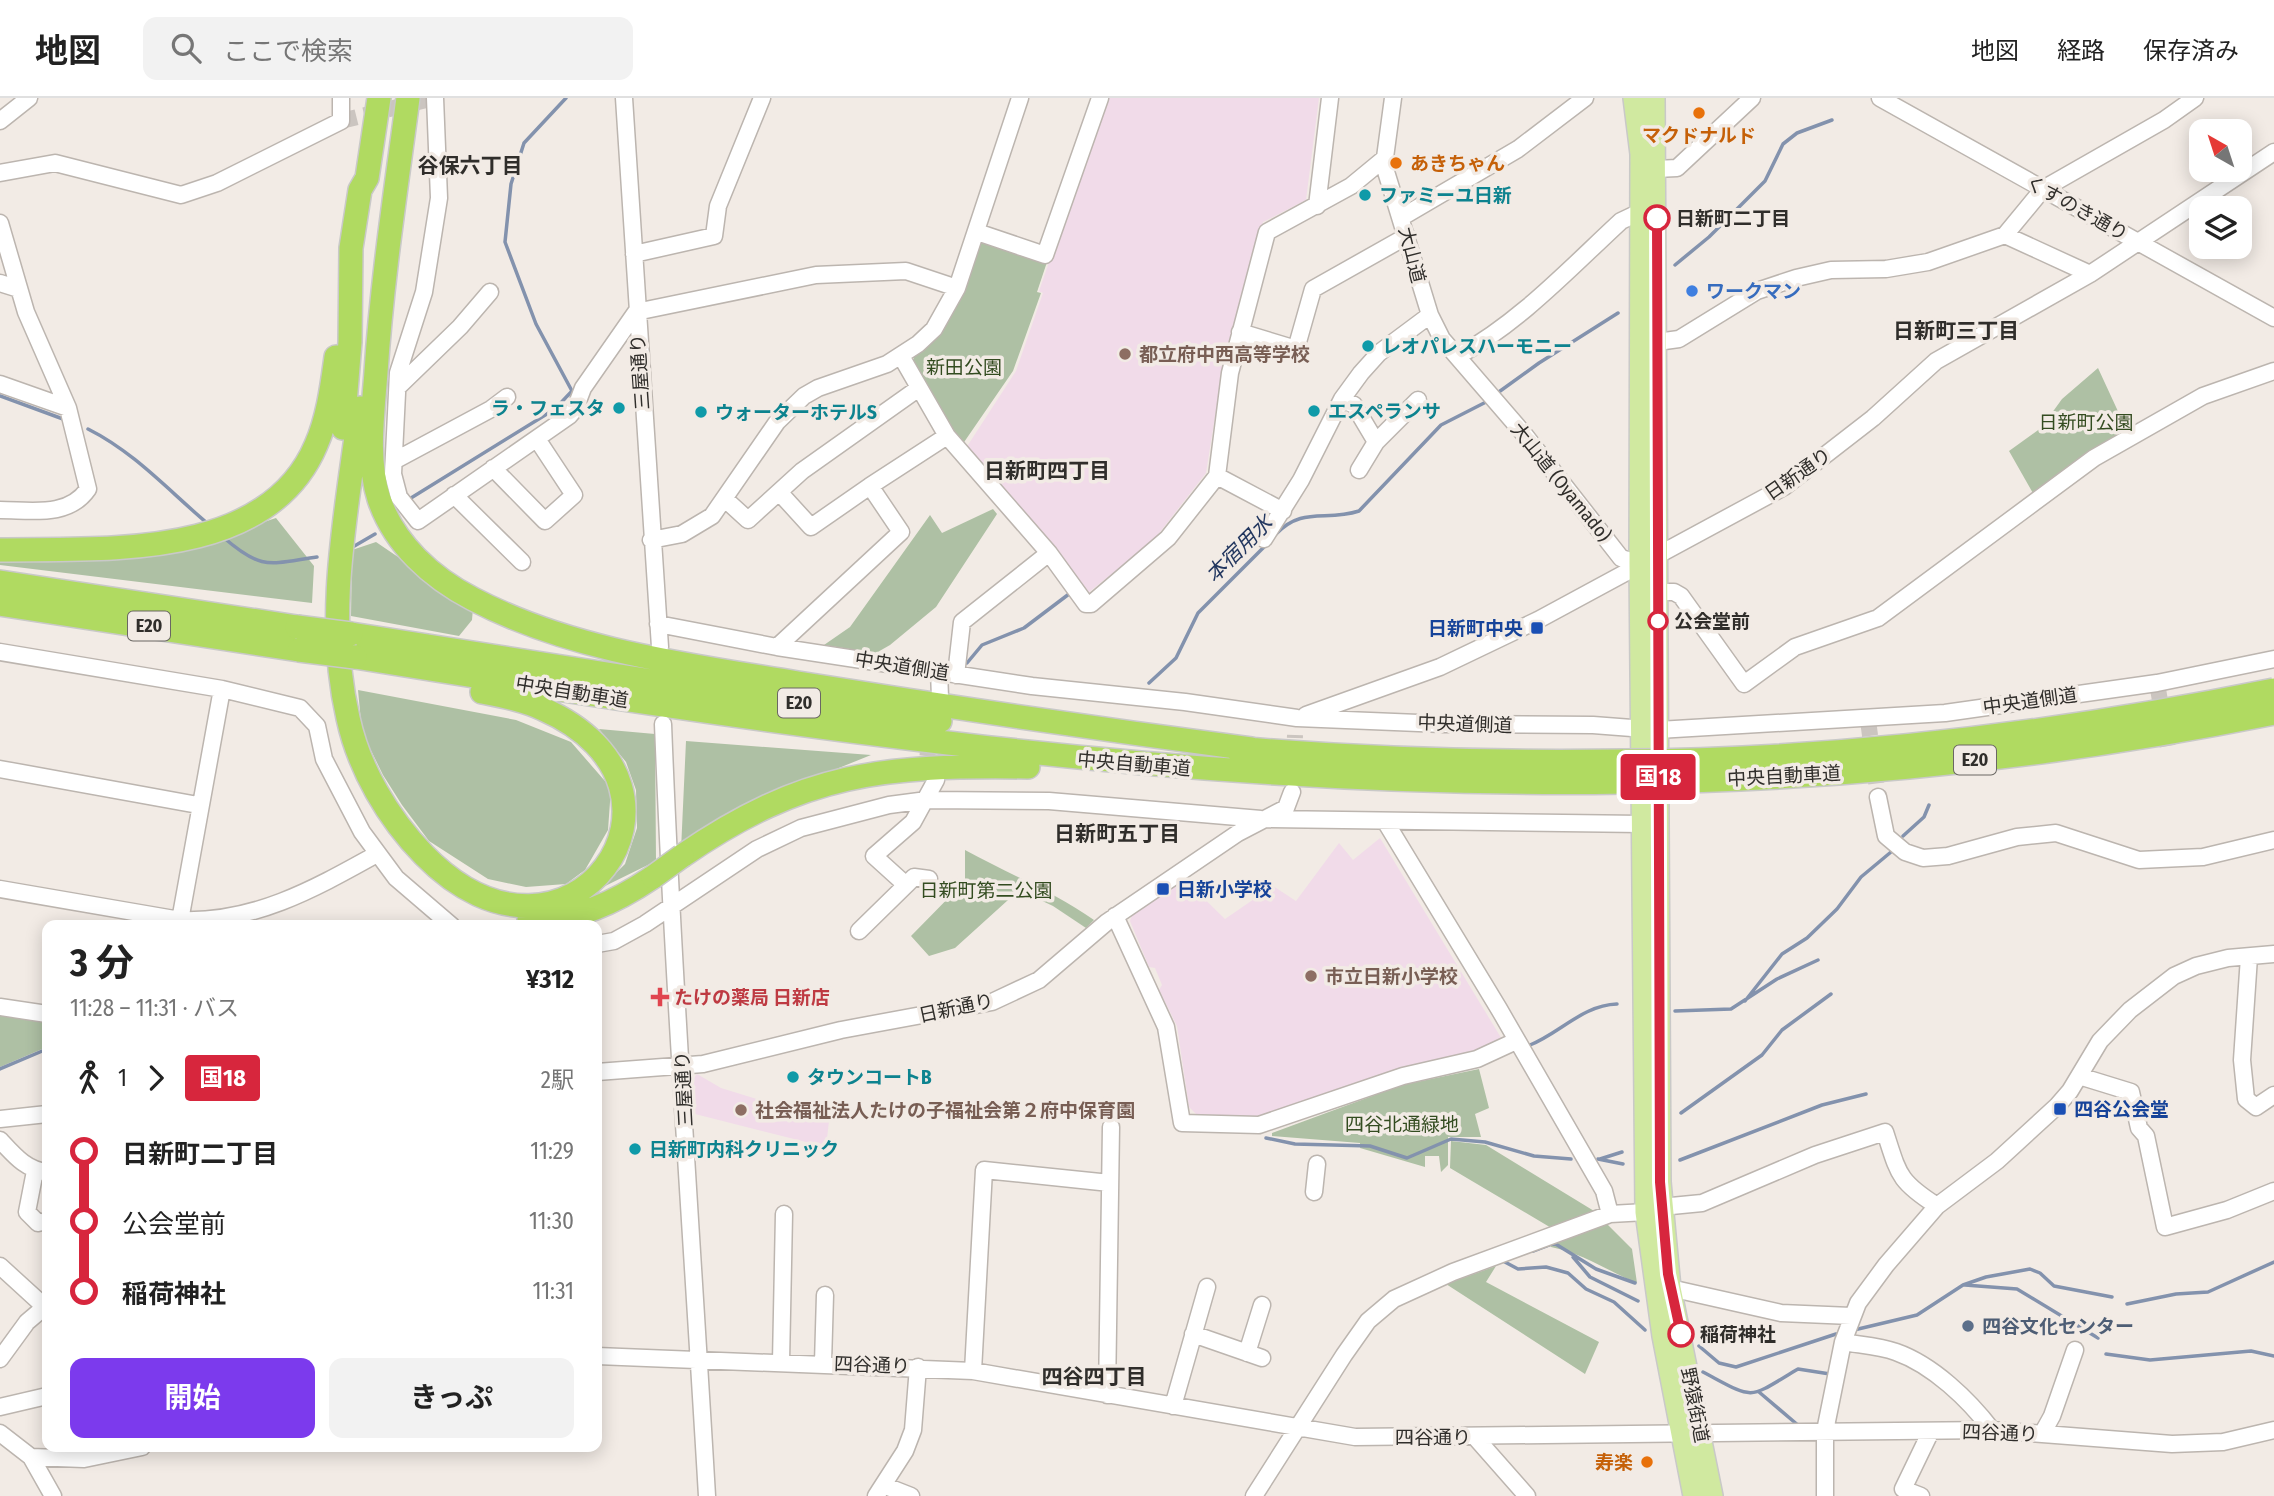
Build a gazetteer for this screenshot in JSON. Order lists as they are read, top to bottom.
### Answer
{
  "streets": {
    "highway": ["E20", "中央自動車道"],
    "main road": ["野猿街道"],
    "street": [
      "くすのき通り",
      "大山道",
      "三屋通り",
      "日新通り",
      "大山道 (Oyamado)",
      "中央道側道",
      "四谷通り"
    ]
  },
  "crossings": [
    ["くすのき通り", "日新通り"],
    ["大山道", "大山道 (Oyamado)"],
    ["三屋通り", "日新通り"],
    ["三屋通り", "中央道側道"],
    ["三屋通り", "四谷通り"],
    ["日新通り", "大山道 (Oyamado)"],
    ["日新通り", "中央道側道"],
    ["日新通り", "野猿街道"],
    ["大山道 (Oyamado)", "野猿街道"],
    ["中央道側道", "野猿街道"],
    ["四谷通り", "野猿街道"]
  ],
  "districts": [
    "谷保六丁目",
    "日新町三丁目",
    "日新町四丁目",
    "日新町五丁目",
    "四谷四丁目"
  ],
  "water": ["本宿用水"],
  "parks": [
    "新田公園",
    "日新町公園",
    "日新町第二公園",
    "四谷北通緑地"
  ],
  "places": {
    "other": [
      "マクドナルド",
      "あきちゃん",
      "ファミーユ日新",
      "日新町二丁目",
      "ワークマン",
      "レオパレスハーモニー",
      "都立府中西高等学校",
      "ラ・フェスタ",
      "エスペランサ",
      "ウォーターホテルS",
      "公会堂前",
      "市立日新小学校",
      "タウンコートB",
      "社会福祉法人たけの子福祉会第２府中保育園",
      "日新町内科クリニック",
      "四谷文化センター",
      "稲荷神社",
      "寿楽"
    ],
    "transit": ["日新町中央", "日新小学校", "四谷公会堂"],
    "health": ["たけの薬局 日新店"]
  },
  "lines": ["bus line 国18"],
  "north": "top left",
  "page": {
    "header": "地図",
    "search": "ここで検索",
    "nav": ["地図", "経路", "保存済み"],
    "on_map": "国18",
    "heading": ["3 分", "11:28 – 11:31 · バス", "¥312"],
    "legs": ["1", "国18", "2駅"],
    "list": [
      {
        "name": "日新町二丁目",
        "value": "11:29"
      },
      {
        "name": "公会堂前",
        "value": "11:30"
      },
      {
        "name": "稲荷神社",
        "value": "11:31"
      }
    ],
    "buttons": ["開始", "きっぷ"]
  }
}
